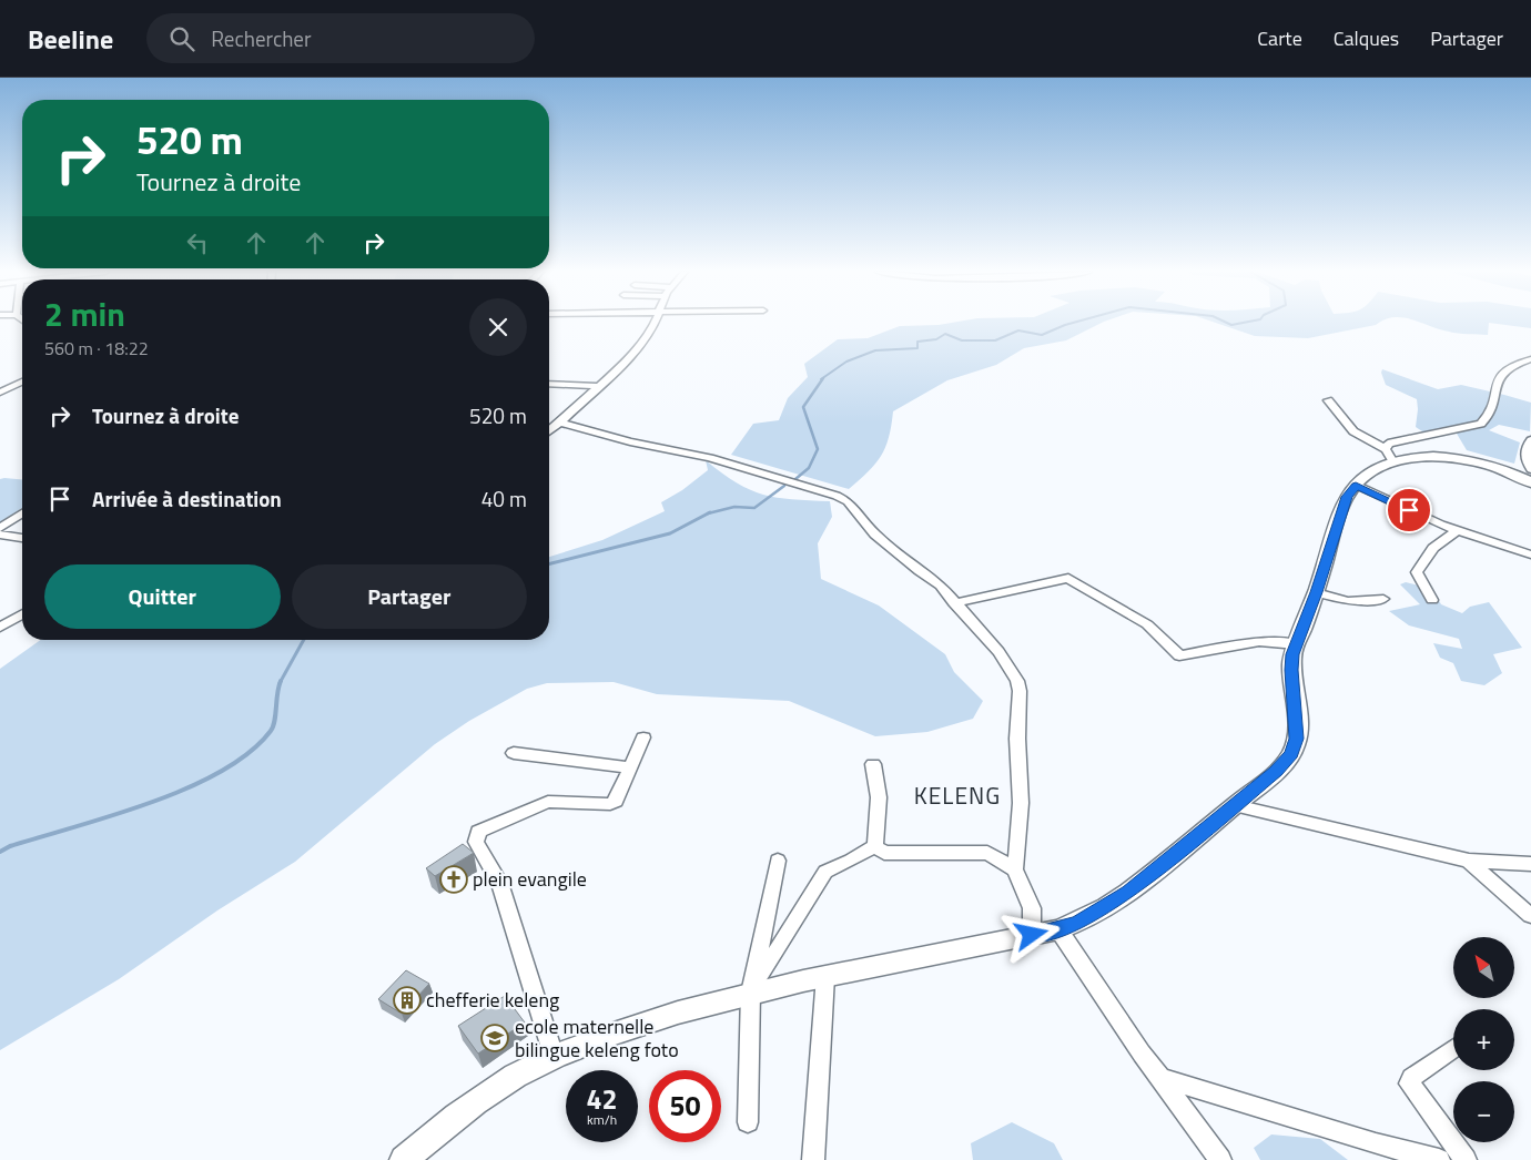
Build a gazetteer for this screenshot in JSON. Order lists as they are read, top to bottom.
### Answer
{
  "districts": ["KELENG"],
  "places": {
    "church": ["plein evangile"],
    "building": ["chefferie keleng"],
    "school or university": ["ecole maternelle bilingue keleng foto"]
  },
  "north": "top left",
  "page": {
    "header": "Beeline",
    "search": "Rechercher",
    "nav": ["Carte", "Calques", "Partager"],
    "turn": ["520 m", "Tournez à droite"],
    "heading": ["2 min", "560 m · 18:22"],
    "list": [
      {
        "name": "Tournez à droite",
        "value": "520 m"
      },
      {
        "name": "Arrivée à destination",
        "value": "40 m"
      }
    ],
    "buttons": ["Quitter", "Partager"],
    "map_buttons": ["+", "−"],
    "speed": "42 km/h",
    "limit": "50"
  }
}
